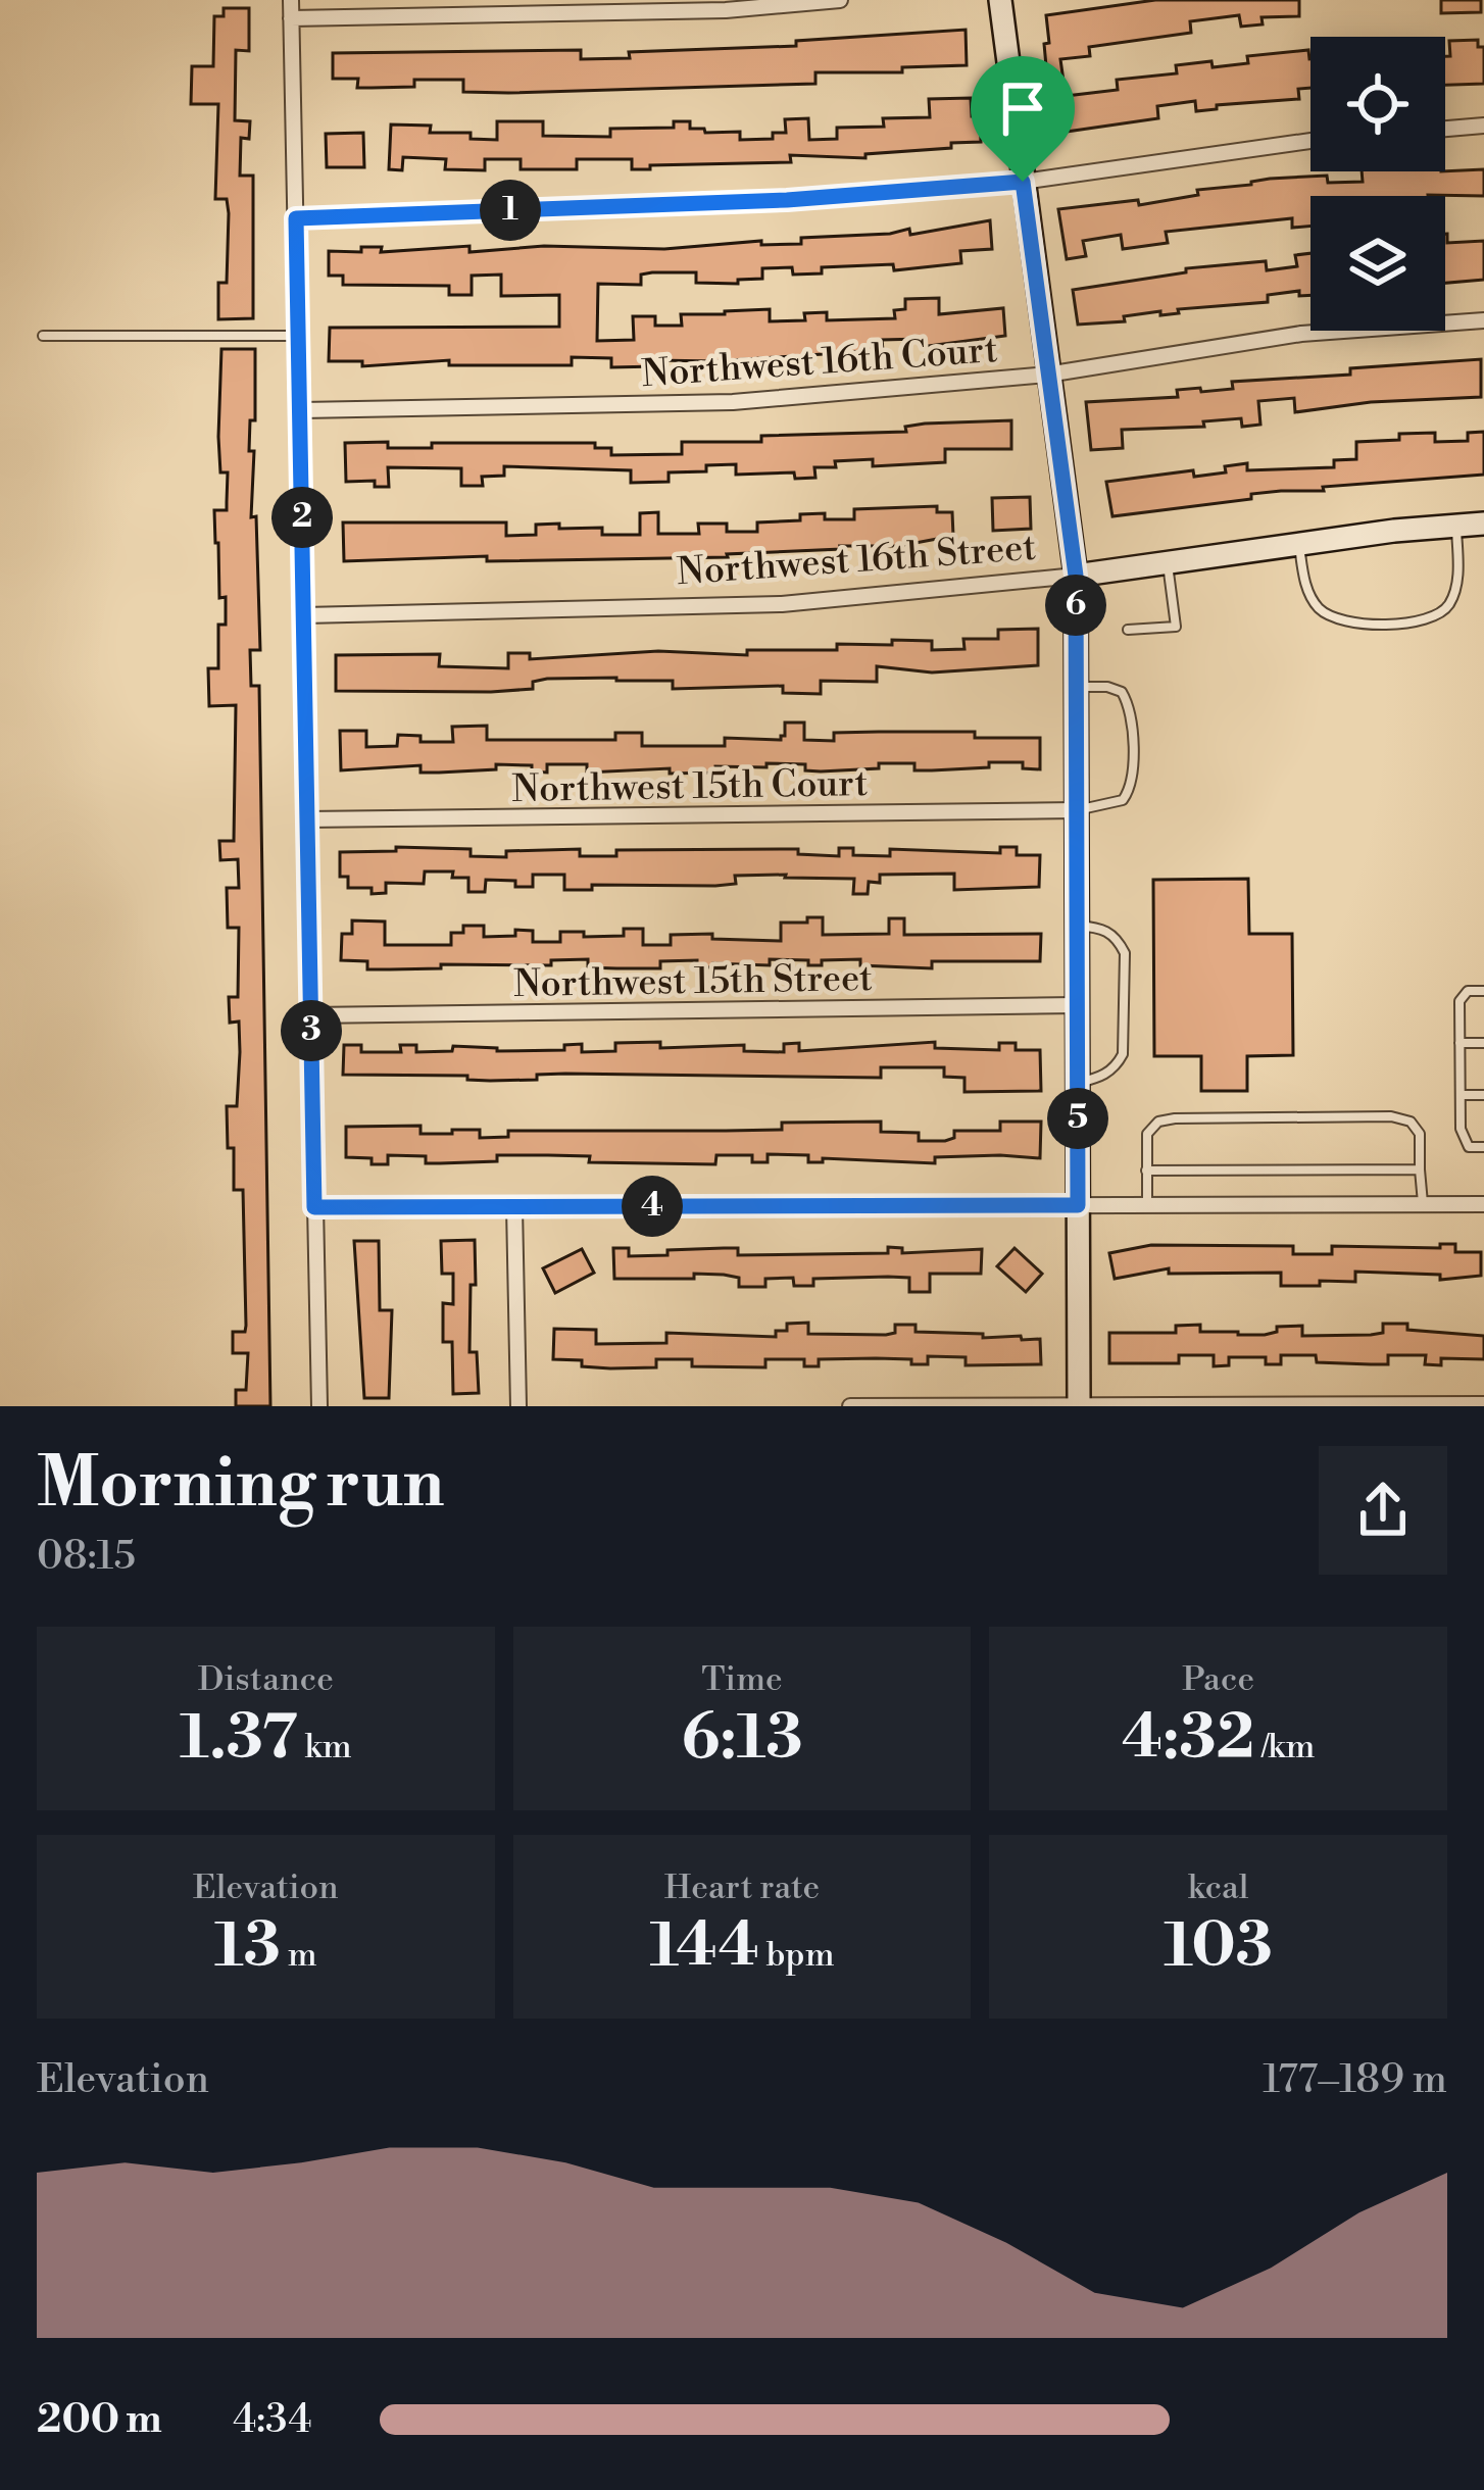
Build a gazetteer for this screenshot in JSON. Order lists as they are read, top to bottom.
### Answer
{
  "streets": {
    "street": [
      "Northwest 16th Court",
      "Northwest 16th Street",
      "Northwest 15th Court",
      "Northwest 15th Street"
    ]
  },
  "page": {
    "pins": [
      "1",
      "2",
      "6",
      "3",
      "5",
      "4"
    ],
    "heading": ["Morning run", "08:15"],
    "stats": [
      ["Distance", "1.37 km"],
      ["Time", "6:13"],
      ["Pace", "4:32 /km"],
      ["Elevation", "13 m"],
      ["Heart rate", "144 bpm"],
      ["kcal", "103"]
    ],
    "chart": ["Elevation", "177–189 m"],
    "list": [
      {
        "name": "200 m",
        "note": "4:34"
      }
    ]
  }
}
